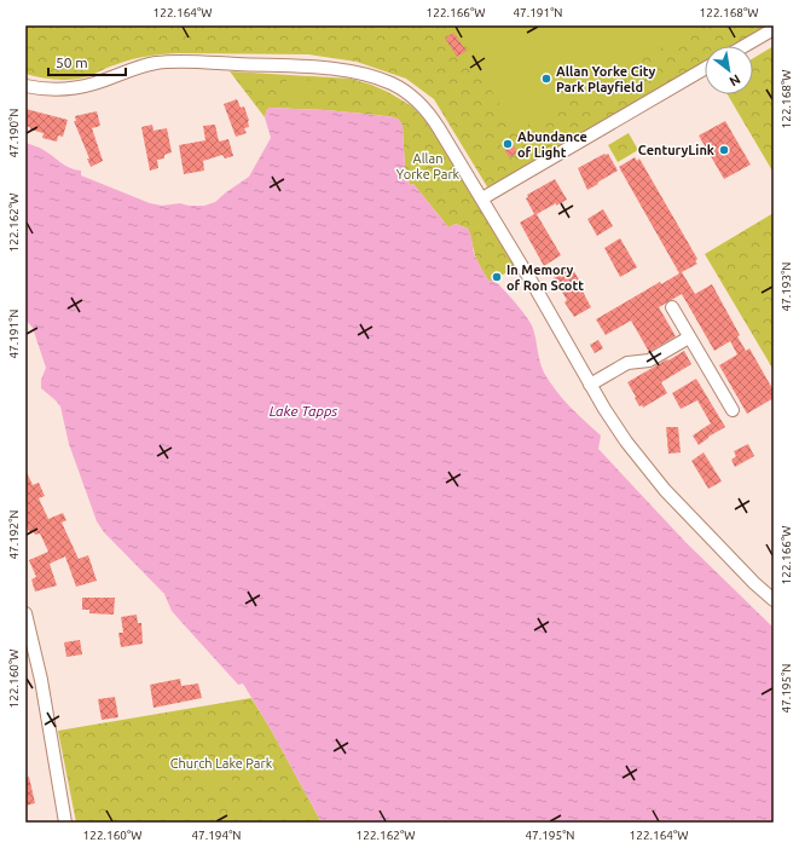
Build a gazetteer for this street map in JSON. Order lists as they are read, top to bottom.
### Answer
{
  "water": ["Lake Tapps"],
  "parks": ["Allan Yorke Park", "Church Lake Park"],
  "places": [
    "Allan Yorke City Park Playfield",
    "Abundance of Light",
    "CenturyLink",
    "In Memory of Ron Scott"
  ],
  "scale_bar": "50 m",
  "north": "bottom right",
  "coordinates": [
    "122.164°W",
    "122.166°W",
    "47.191°N",
    "122.168°W",
    "47.190°N",
    "122.162°W",
    "47.193°N",
    "47.192°N",
    "122.160°W",
    "47.195°N",
    "47.194°N"
  ]
}
